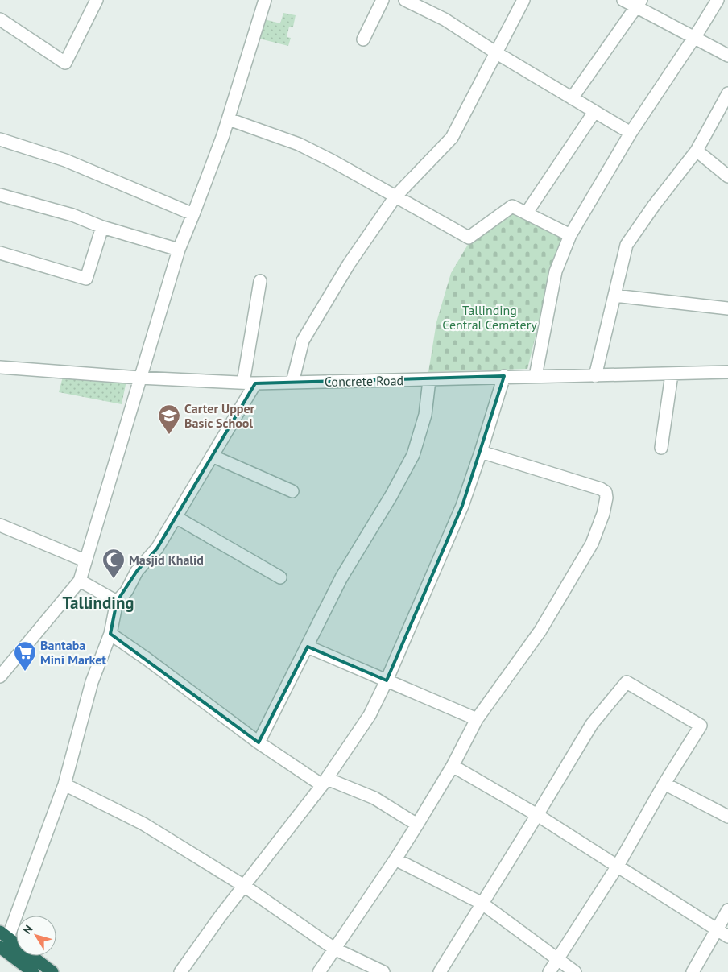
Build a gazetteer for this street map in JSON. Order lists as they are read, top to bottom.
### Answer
{
  "streets": {
    "street": ["Concrete Road"]
  },
  "districts": ["Tallinding"],
  "parks": ["Tallinding Central Cemetery"],
  "places": {
    "school or university": ["Carter Upper Basic School"],
    "mosque": ["Masjid Khalid"],
    "supermarket": ["Bantaba Mini Market"]
  },
  "north": "top left"
}
